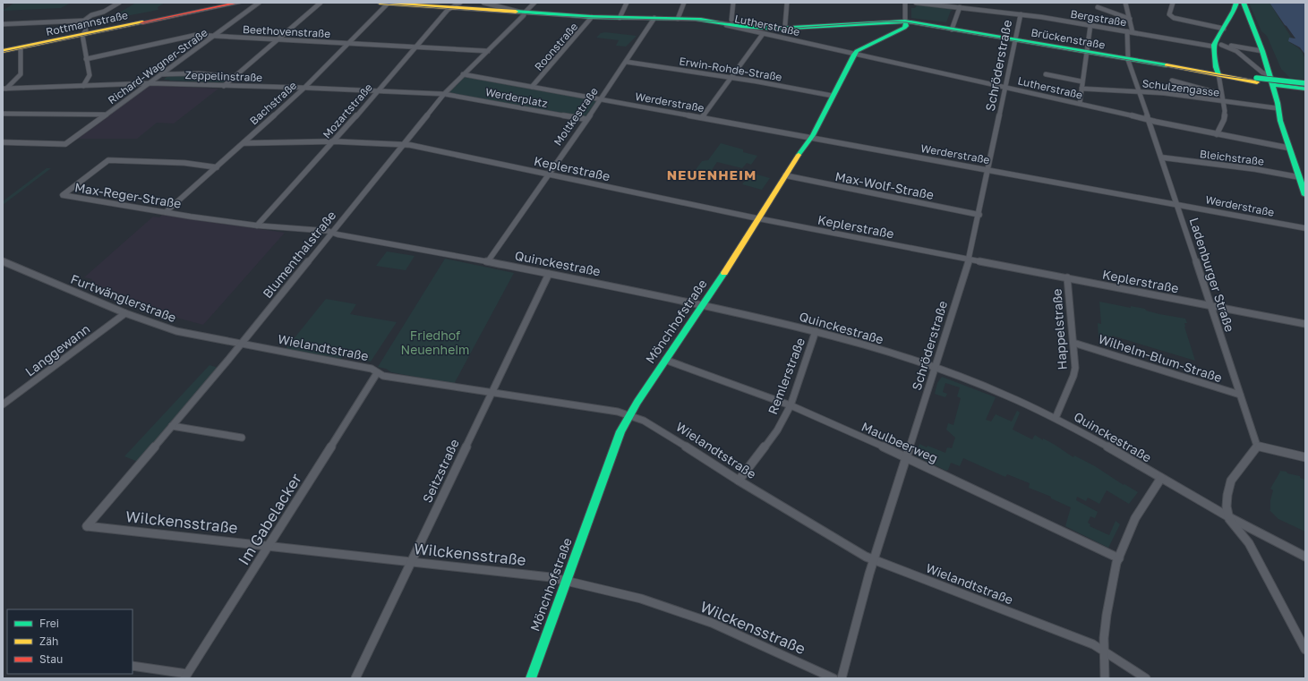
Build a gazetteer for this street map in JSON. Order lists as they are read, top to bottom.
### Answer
{
  "streets": {
    "main road": ["Rottmannstraße", "Brückenstraße", "Mönchhofstraße"],
    "street": [
      "Bergstraße",
      "Lutherstraße",
      "Beethovenstraße",
      "Roonstraße",
      "Schröderstraße",
      "Richard-Wagner-Straße",
      "Erwin-Rohde-Straße",
      "Zeppelinstraße",
      "Schulzengasse",
      "Werderplatz",
      "Werderstraße",
      "Bachstraße",
      "Mozartstraße",
      "Moltkestraße",
      "Bleichstraße",
      "Keplerstraße",
      "Max-Wolf-Straße",
      "Max-Reger-Straße",
      "Blumenthalstraße",
      "Quinckestraße",
      "Ladenburger Straße",
      "Furtwänglerstraße",
      "Happelstraße",
      "Wielandtstraße",
      "Langgewann",
      "Wilhelm-Blum-Straße",
      "Remlerstraße",
      "Maulbeerweg",
      "Seitzstraße",
      "Im Gabelacker",
      "Wilckensstraße"
    ]
  },
  "crossings": [
    ["Bergstraße", "Schröderstraße"],
    ["Bergstraße", "Ladenburger Straße"],
    ["Lutherstraße", "Schröderstraße"],
    ["Lutherstraße", "Ladenburger Straße"],
    ["Lutherstraße", "Mönchhofstraße"],
    ["Beethovenstraße", "Richard-Wagner-Straße"],
    ["Beethovenstraße", "Bachstraße"],
    ["Beethovenstraße", "Mozartstraße"],
    ["Beethovenstraße", "Blumenthalstraße"],
    ["Brückenstraße", "Schröderstraße"],
    ["Brückenstraße", "Ladenburger Straße"],
    ["Roonstraße", "Werderplatz"],
    ["Schröderstraße", "Werderstraße"],
    ["Schröderstraße", "Keplerstraße"],
    ["Schröderstraße", "Max-Wolf-Straße"],
    ["Schröderstraße", "Quinckestraße"],
    ["Schröderstraße", "Wielandtstraße"],
    ["Schröderstraße", "Maulbeerweg"],
    ["Richard-Wagner-Straße", "Zeppelinstraße"],
    ["Erwin-Rohde-Straße", "Moltkestraße"],
    ["Erwin-Rohde-Straße", "Mönchhofstraße"],
    ["Zeppelinstraße", "Werderplatz"],
    ["Zeppelinstraße", "Bachstraße"],
    ["Zeppelinstraße", "Mozartstraße"],
    ["Zeppelinstraße", "Blumenthalstraße"],
    ["Schulzengasse", "Ladenburger Straße"],
    ["Werderplatz", "Werderstraße"],
    ["Werderplatz", "Moltkestraße"],
    ["Werderplatz", "Blumenthalstraße"],
    ["Werderstraße", "Moltkestraße"],
    ["Werderstraße", "Ladenburger Straße"],
    ["Werderstraße", "Mönchhofstraße"],
    ["Bachstraße", "Keplerstraße"],
    ["Bachstraße", "Max-Reger-Straße"],
    ["Mozartstraße", "Keplerstraße"],
    ["Mozartstraße", "Max-Reger-Straße"],
    ["Moltkestraße", "Keplerstraße"],
    ["Moltkestraße", "Quinckestraße"],
    ["Bleichstraße", "Ladenburger Straße"],
    ["Keplerstraße", "Blumenthalstraße"],
    ["Keplerstraße", "Ladenburger Straße"],
    ["Keplerstraße", "Mönchhofstraße"],
    ["Keplerstraße", "Happelstraße"],
    ["Max-Wolf-Straße", "Mönchhofstraße"],
    ["Max-Reger-Straße", "Blumenthalstraße"],
    ["Max-Reger-Straße", "Quinckestraße"],
    ["Blumenthalstraße", "Quinckestraße"],
    ["Blumenthalstraße", "Furtwänglerstraße"],
    ["Blumenthalstraße", "Wielandtstraße"],
    ["Blumenthalstraße", "Wilckensstraße"],
    ["Quinckestraße", "Mönchhofstraße"],
    ["Quinckestraße", "Happelstraße"],
    ["Quinckestraße", "Remlerstraße"],
    ["Quinckestraße", "Seitzstraße"],
    ["Ladenburger Straße", "Wilhelm-Blum-Straße"],
    ["Furtwänglerstraße", "Wielandtstraße"],
    ["Furtwänglerstraße", "Langgewann"],
    ["Mönchhofstraße", "Wielandtstraße"],
    ["Mönchhofstraße", "Maulbeerweg"],
    ["Mönchhofstraße", "Wilckensstraße"],
    ["Happelstraße", "Wilhelm-Blum-Straße"],
    ["Wielandtstraße", "Remlerstraße"],
    ["Wielandtstraße", "Seitzstraße"],
    ["Wielandtstraße", "Im Gabelacker"],
    ["Remlerstraße", "Maulbeerweg"],
    ["Seitzstraße", "Wilckensstraße"],
    ["Im Gabelacker", "Wilckensstraße"]
  ],
  "districts": ["NEUENHEIM"],
  "parks": ["Friedhof Neuenheim"],
  "legend": ["Frei", "Zäh", "Stau"]
}
